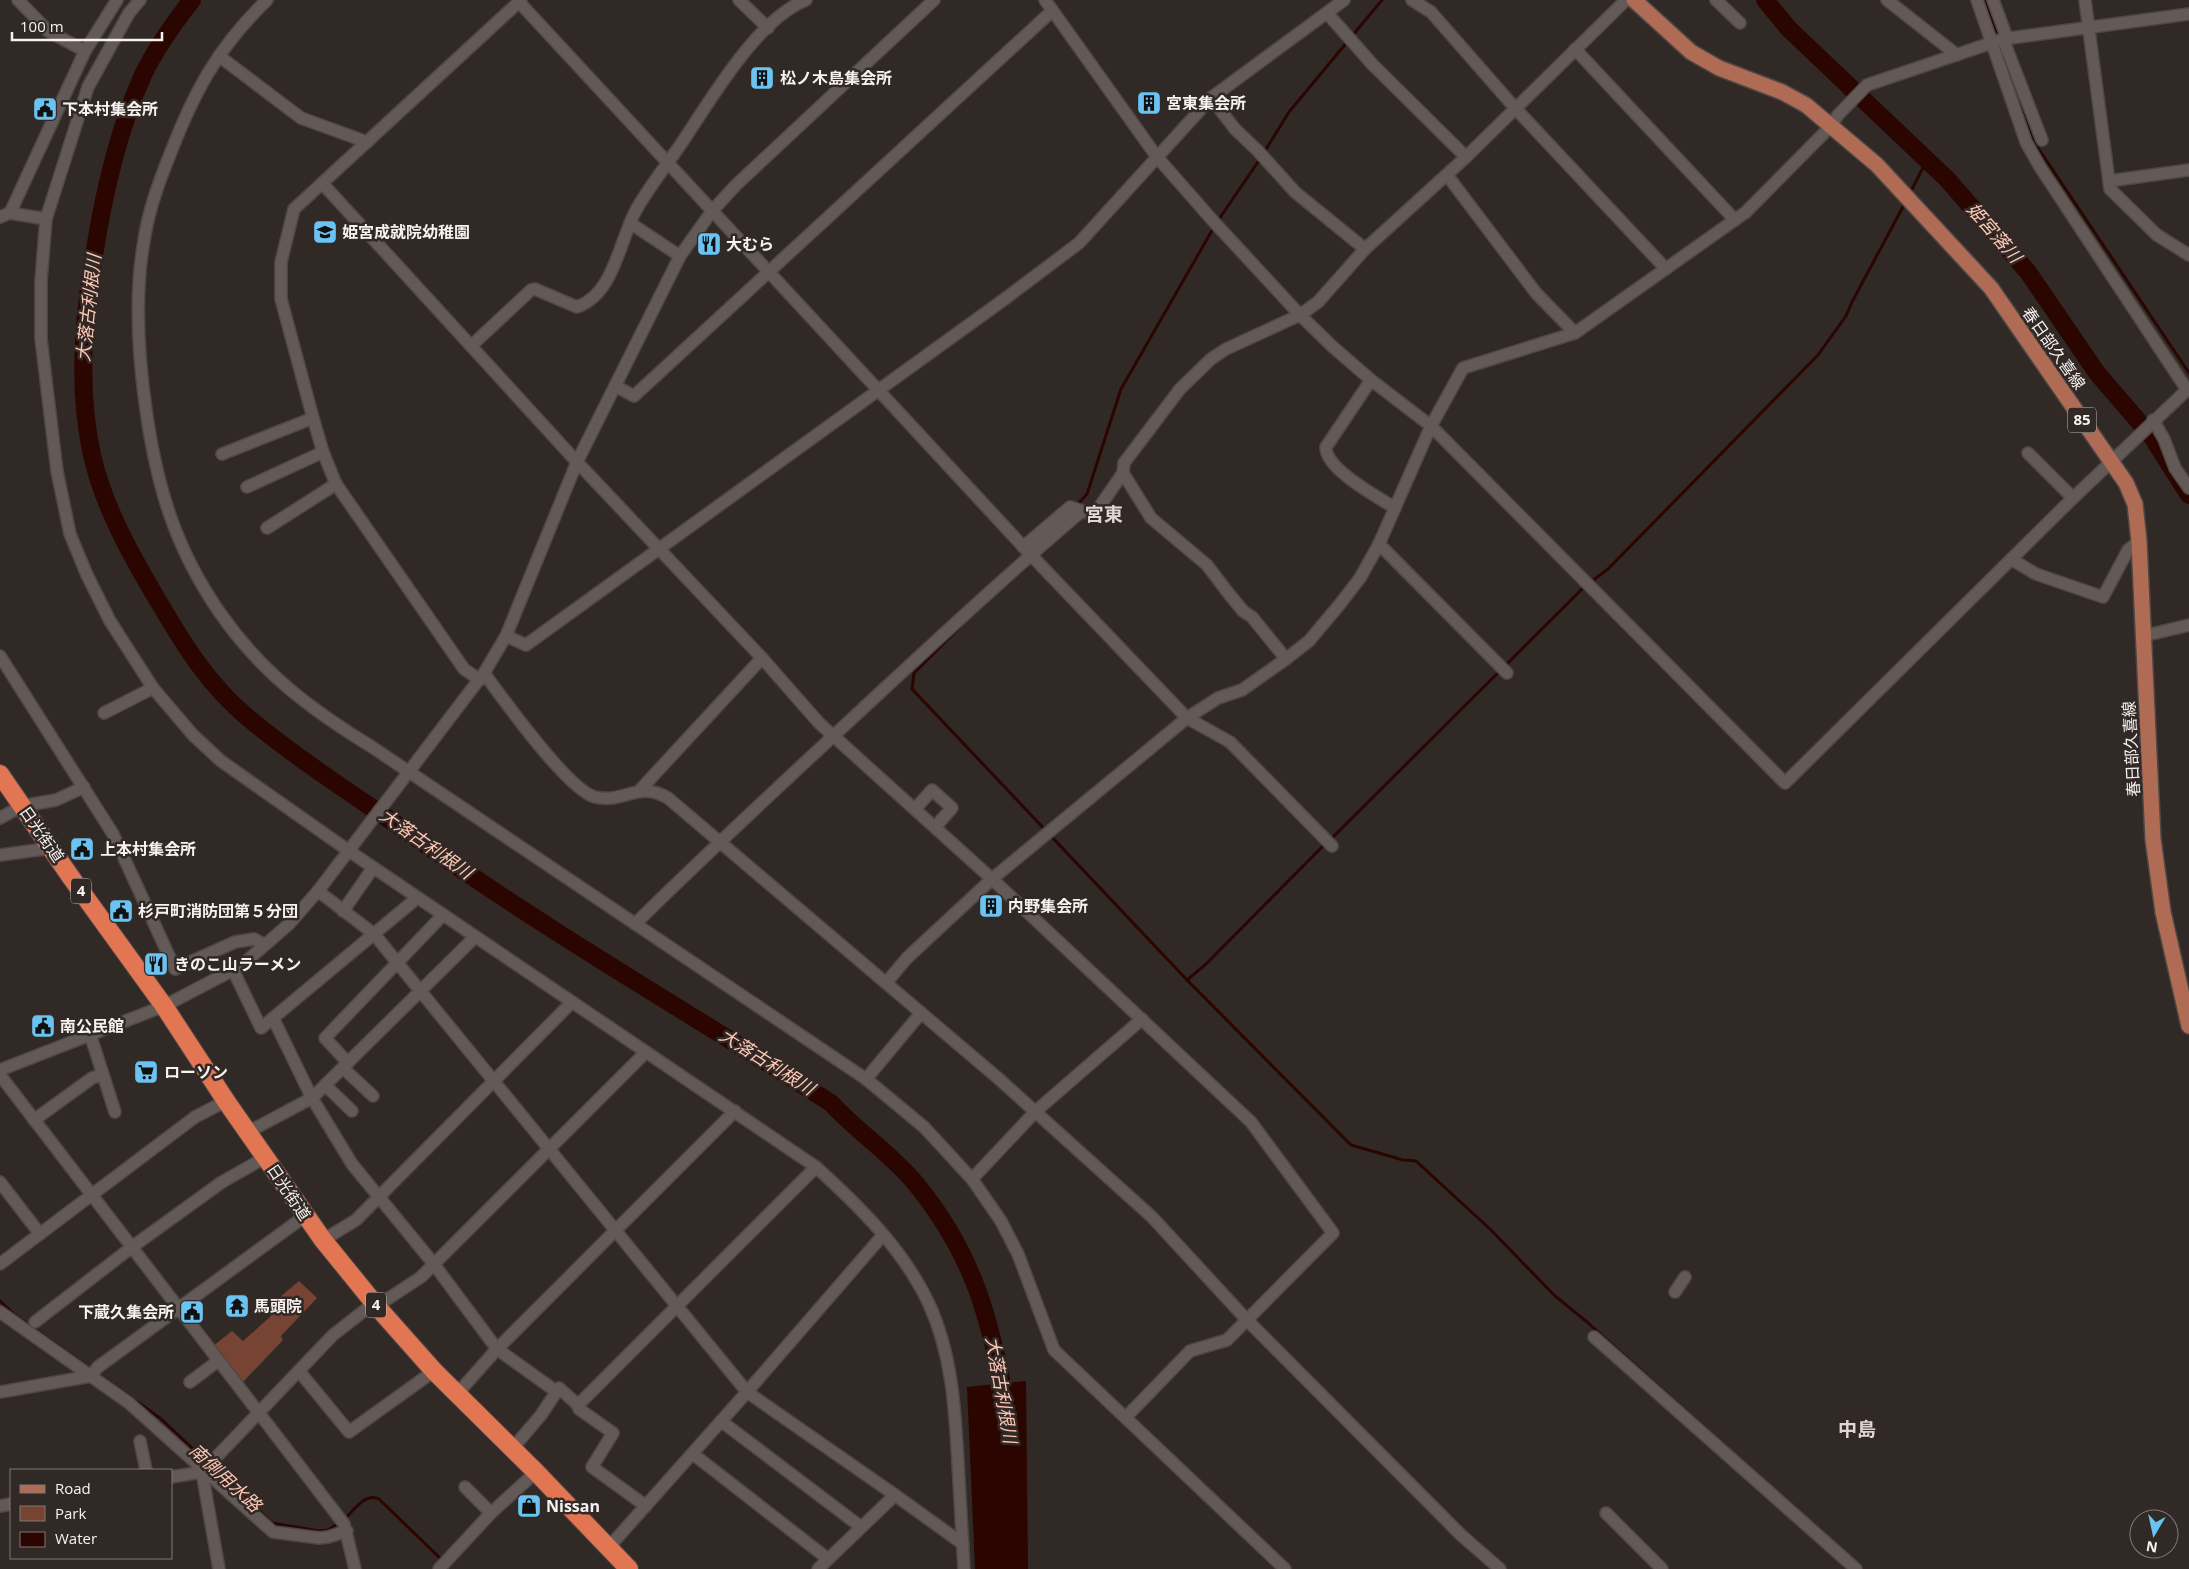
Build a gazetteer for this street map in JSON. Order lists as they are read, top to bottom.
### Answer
{
  "streets": {
    "highway": ["日光街道", "4"],
    "main road": ["春日部久喜線", "85"]
  },
  "districts": ["宮東", "中島"],
  "water": ["姫宮落川", "大落古利根川", "南側用水路"],
  "places": {
    "building": ["松ノ木島集会所", "宮東集会所", "内野集会所"],
    "public building": [
      "下本村集会所",
      "上本村集会所",
      "杉戸町消防団第５分団",
      "南公民館",
      "下蔵久集会所"
    ],
    "school or university": ["姫宮成就院幼稚園"],
    "restaurant": ["大むら", "きのこ山ラーメン"],
    "supermarket": ["ローソン"],
    "temple": ["馬頭院"],
    "shop": ["Nissan"]
  },
  "legend": ["Road", "Park", "Water"],
  "scale_bar": "100 m",
  "north": "bottom"
}
